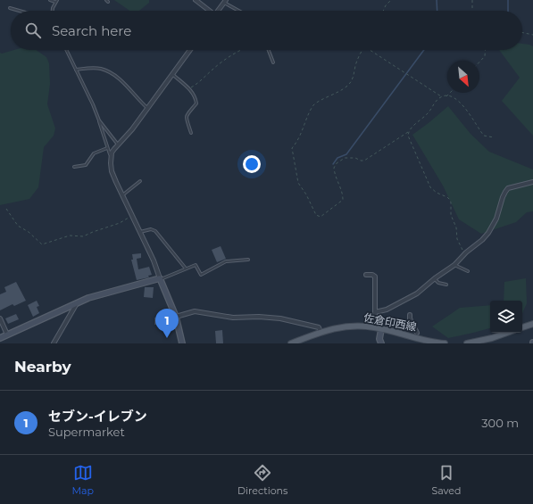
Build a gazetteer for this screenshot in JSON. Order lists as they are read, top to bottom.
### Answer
{
  "streets": {
    "main road": ["佐倉印西線"]
  },
  "north": "bottom right",
  "page": {
    "search": "Search here",
    "pins": "1",
    "heading": "Nearby",
    "list": [
      {
        "mark": "1",
        "name": "セブン-イレブン",
        "note": "Supermarket",
        "value": "300 m"
      }
    ],
    "nav": ["Map", "Directions", "Saved"]
  }
}
